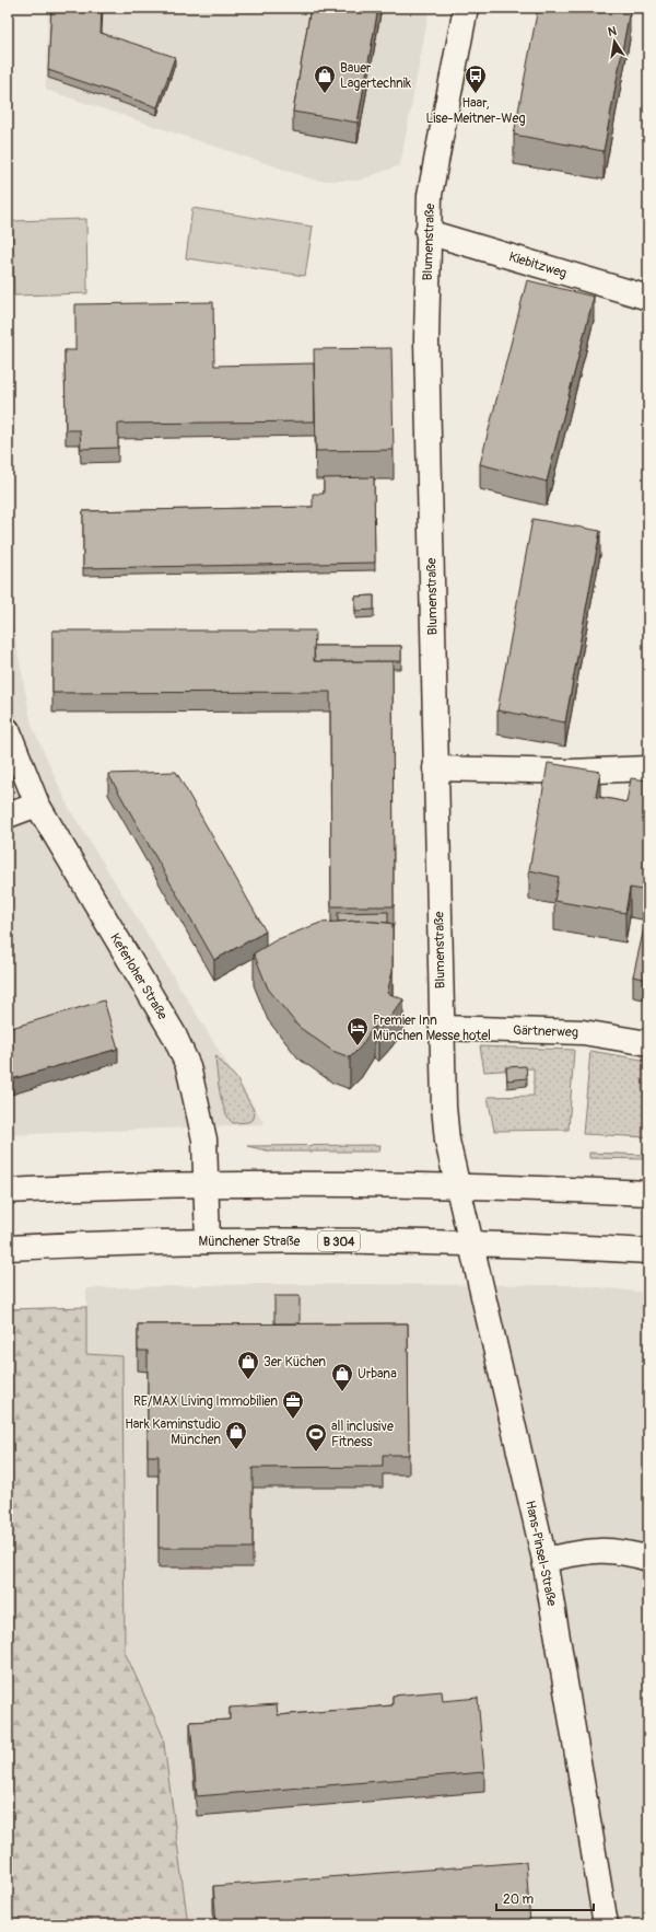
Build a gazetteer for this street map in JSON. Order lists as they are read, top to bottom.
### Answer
{
  "streets": {
    "street": [
      "Blumenstraße",
      "Kiebitzweg",
      "Keferloher Straße",
      "Gärtnerweg",
      "Münchener Straße",
      "B 304",
      "Hans-Pinsel-Straße"
    ]
  },
  "crossings": [
    ["Blumenstraße", "Kiebitzweg"],
    ["Blumenstraße", "Gärtnerweg"],
    ["Blumenstraße", "Hans-Pinsel-Straße"],
    ["Keferloher Straße", "Münchener Straße"],
    ["Münchener Straße", "Hans-Pinsel-Straße"]
  ],
  "places": {
    "shop": [
      "Bauer Lagertechnik",
      "3er Küchen",
      "Urbana",
      "Hark Kaminstudio München"
    ],
    "bus stop": ["Haar, Lise-Meitner-Weg"],
    "hotel": ["Premier Inn München Messe hotel"],
    "office": ["RE/MAX Living Immobilien"],
    "sports": ["all inclusive Fitness"]
  },
  "scale_bar": "20 m",
  "north": "top"
}
